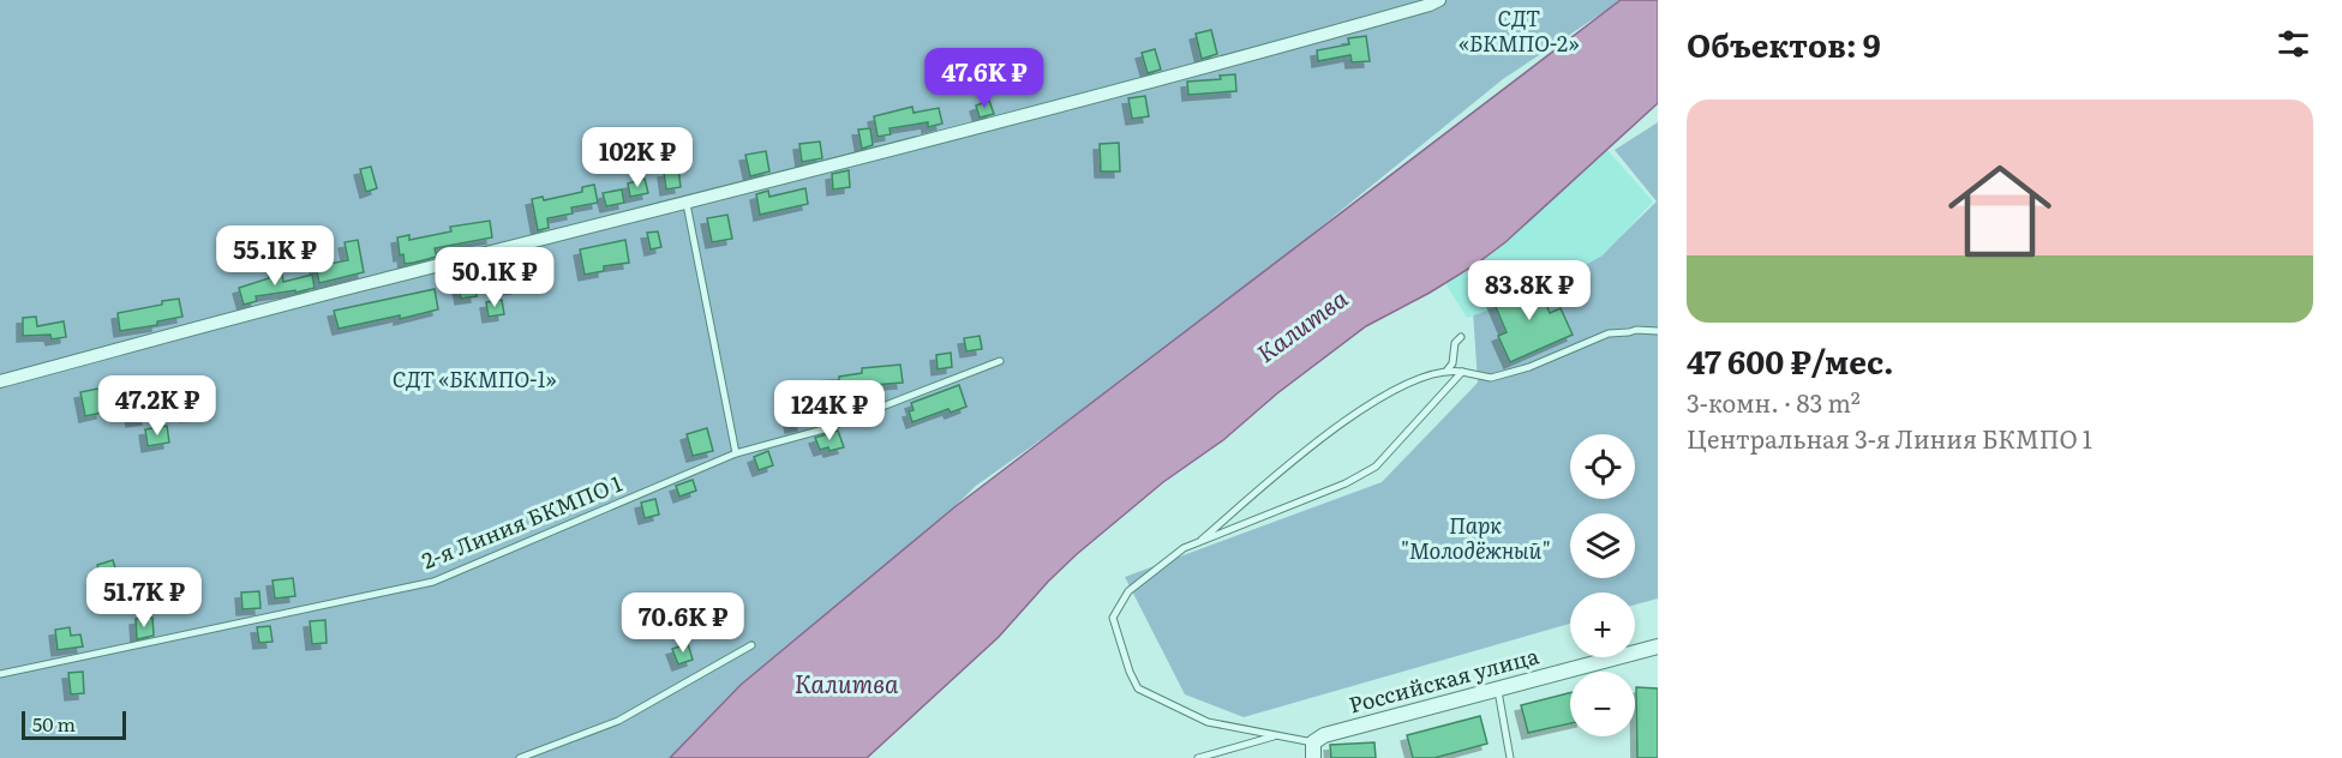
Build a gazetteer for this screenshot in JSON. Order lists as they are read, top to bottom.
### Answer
{
  "streets": {
    "street": ["Российская улица"],
    "lane": ["2-я Линия БКМПО 1"]
  },
  "water": ["Калитва"],
  "parks": ["СДТ «БКМПО-2»", "СДТ «БКМПО-1»", "Парк \"Молодёжный\""],
  "scale_bar": "50 m",
  "page": {
    "heading": "Объектов: 9",
    "price": [
      "47.6K ₽",
      "102K ₽",
      "55.1K ₽",
      "50.1K ₽",
      "83.8K ₽",
      "47.2K ₽",
      "124K ₽",
      "51.7K ₽",
      "70.6K ₽"
    ],
    "list": [
      {
        "name": "47 600 ₽/мес.",
        "note": "3-комн. · 83 m² · Центральная 3-я Линия БКМПО 1"
      }
    ],
    "map_buttons": ["+", "−"],
    "scale": "50 m"
  }
}
